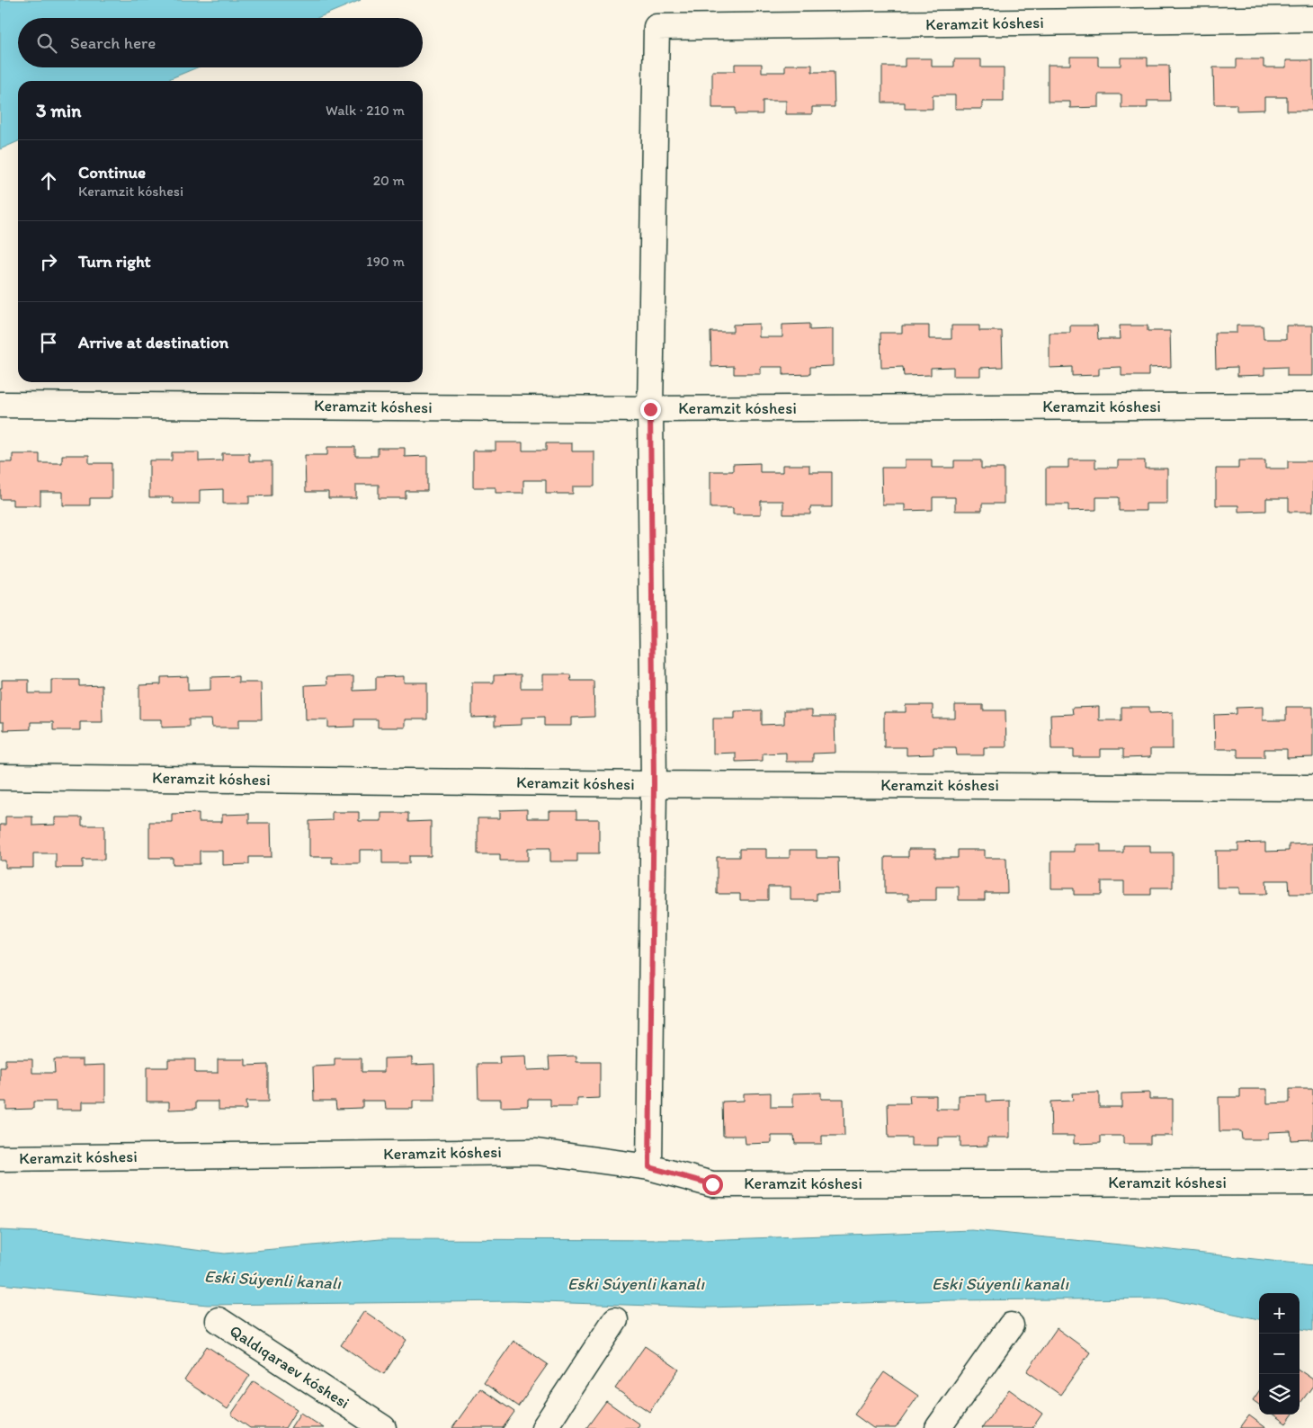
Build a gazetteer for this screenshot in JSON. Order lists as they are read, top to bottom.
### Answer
{
  "streets": {
    "street": ["Keramzit kóshesi", "Qaldıqaraev kóshesi"]
  },
  "water": ["Eski Súyenli kanalı"],
  "page": {
    "search": "Search here",
    "heading": ["3 min", "Walk · 210 m"],
    "list": [
      ["Continue", "Keramzit kóshesi", "20 m"],
      ["Turn right", "190 m"],
      "Arrive at destination"
    ],
    "map_buttons": ["+", "−"]
  }
}
